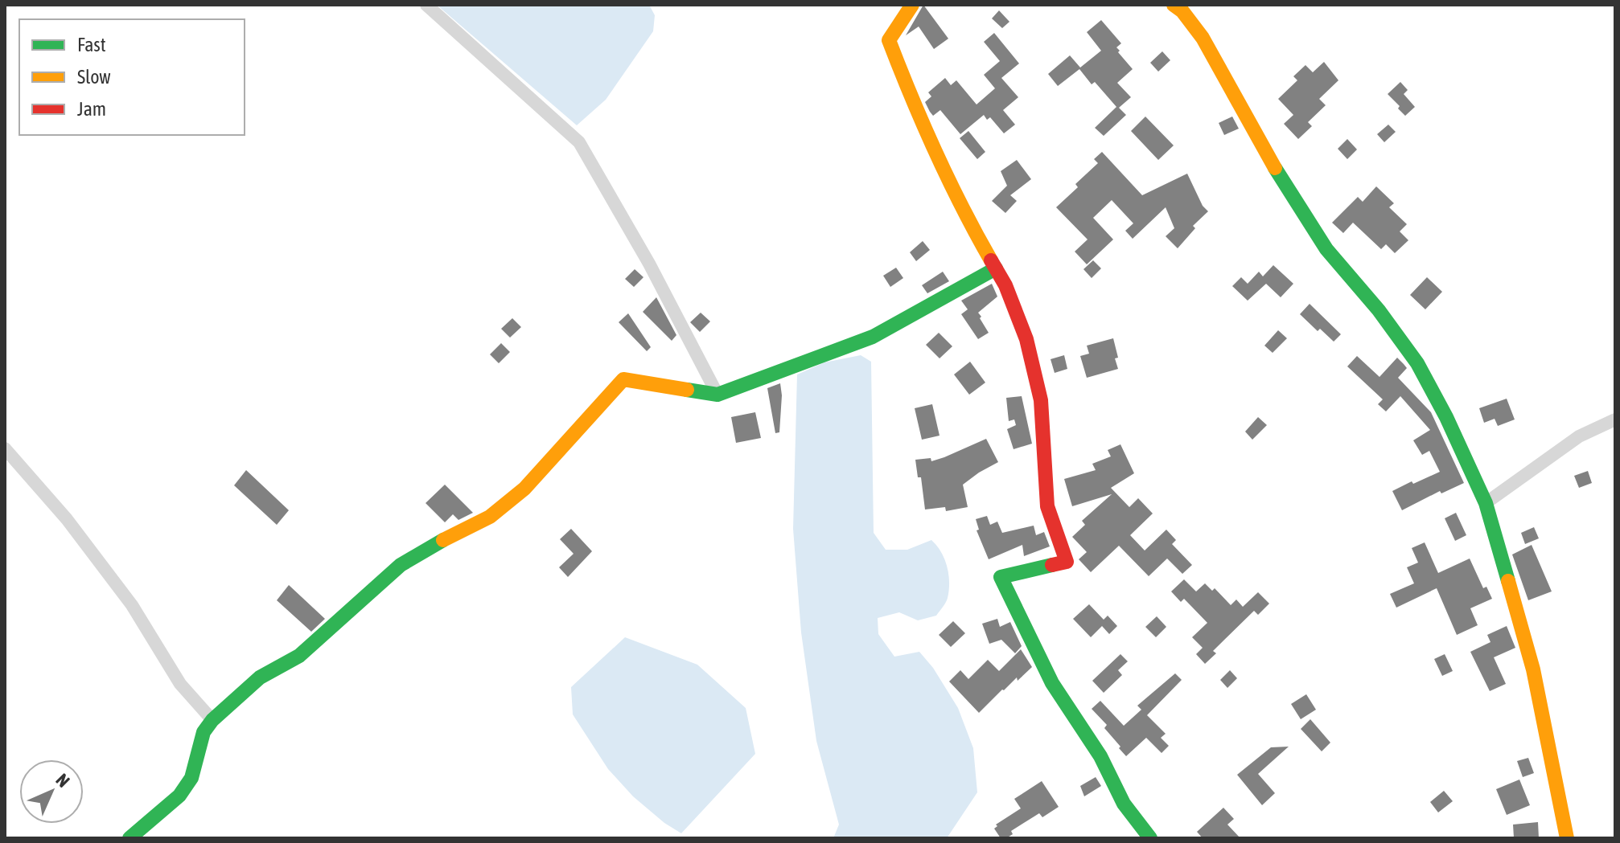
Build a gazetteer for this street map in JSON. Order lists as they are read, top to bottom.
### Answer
{
  "legend": ["Fast", "Slow", "Jam"],
  "north": "top right"
}
